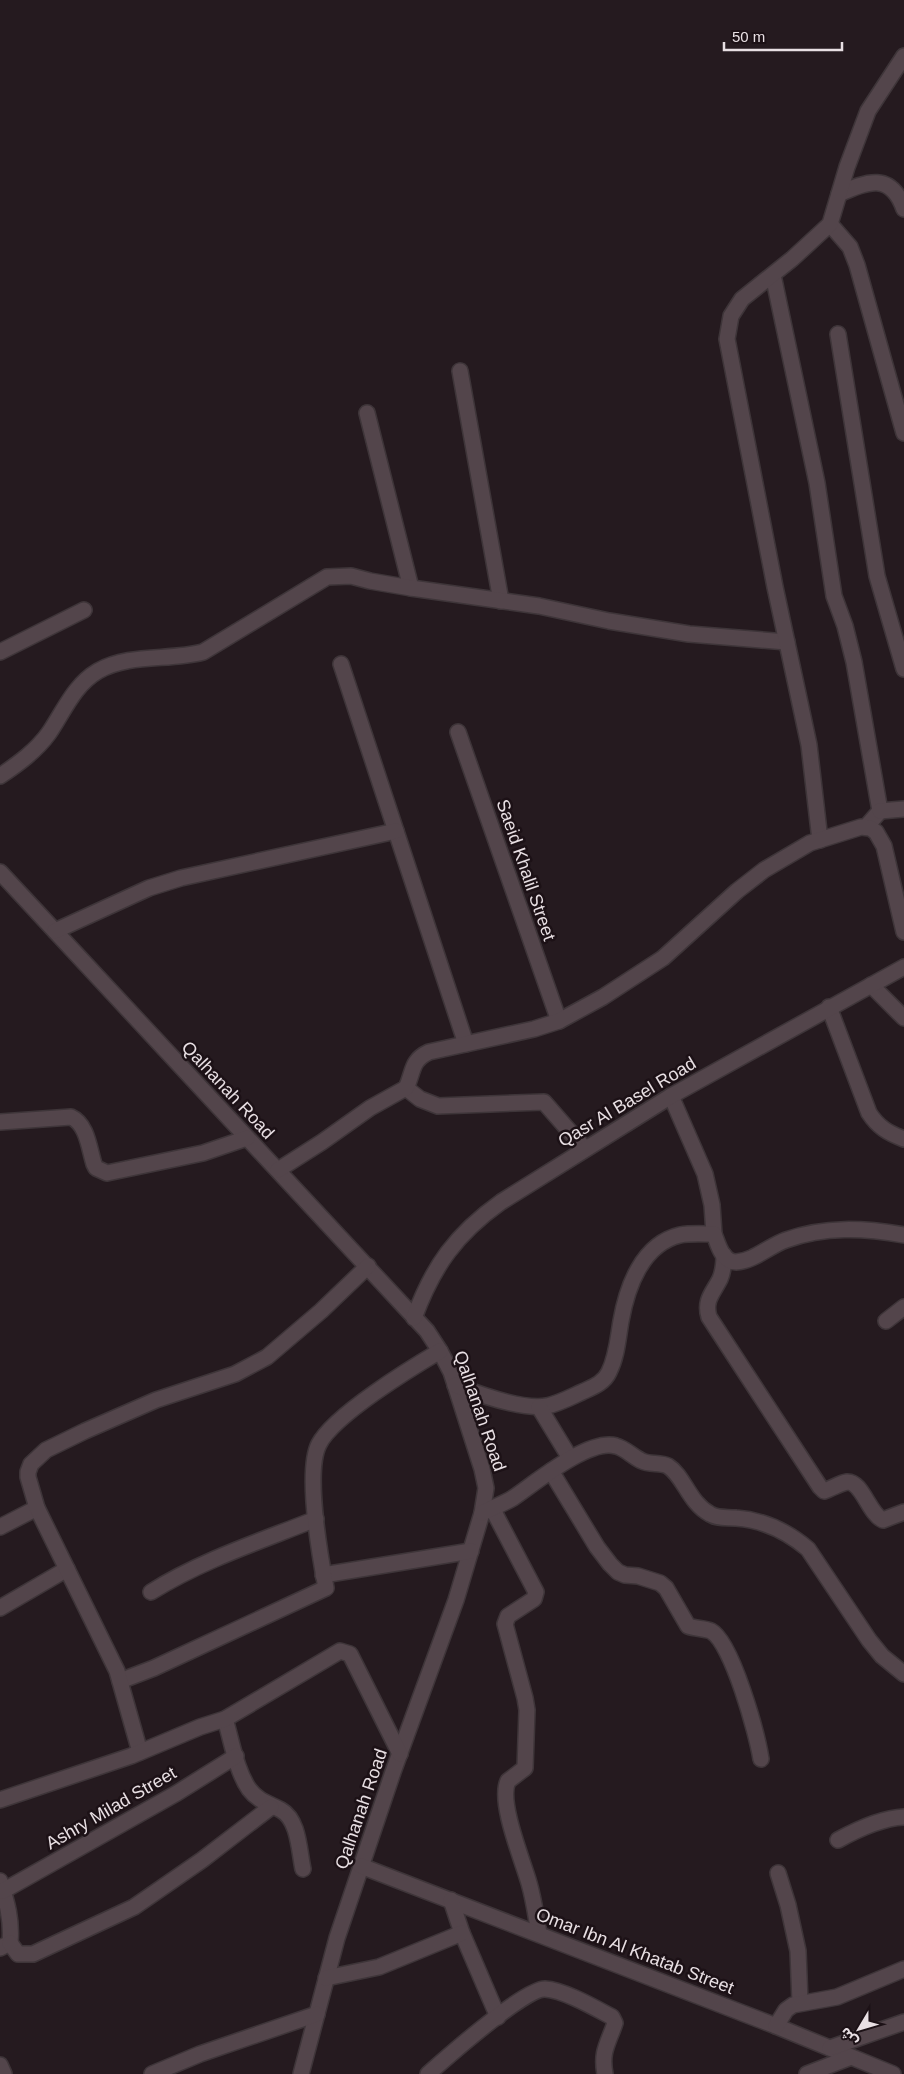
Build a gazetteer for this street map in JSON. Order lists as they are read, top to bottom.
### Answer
{
  "streets": {
    "street": [
      "Saeid Khalil Street",
      "Qalhanah Road",
      "Qasr Al Basel Road",
      "Ashry Milad Street",
      "Omar Ibn Al Khatab Street"
    ]
  },
  "crossings": [
    ["Qalhanah Road", "Qasr Al Basel Road"],
    ["Qalhanah Road", "Omar Ibn Al Khatab Street"]
  ],
  "scale_bar": "50 m",
  "north": "bottom left"
}
